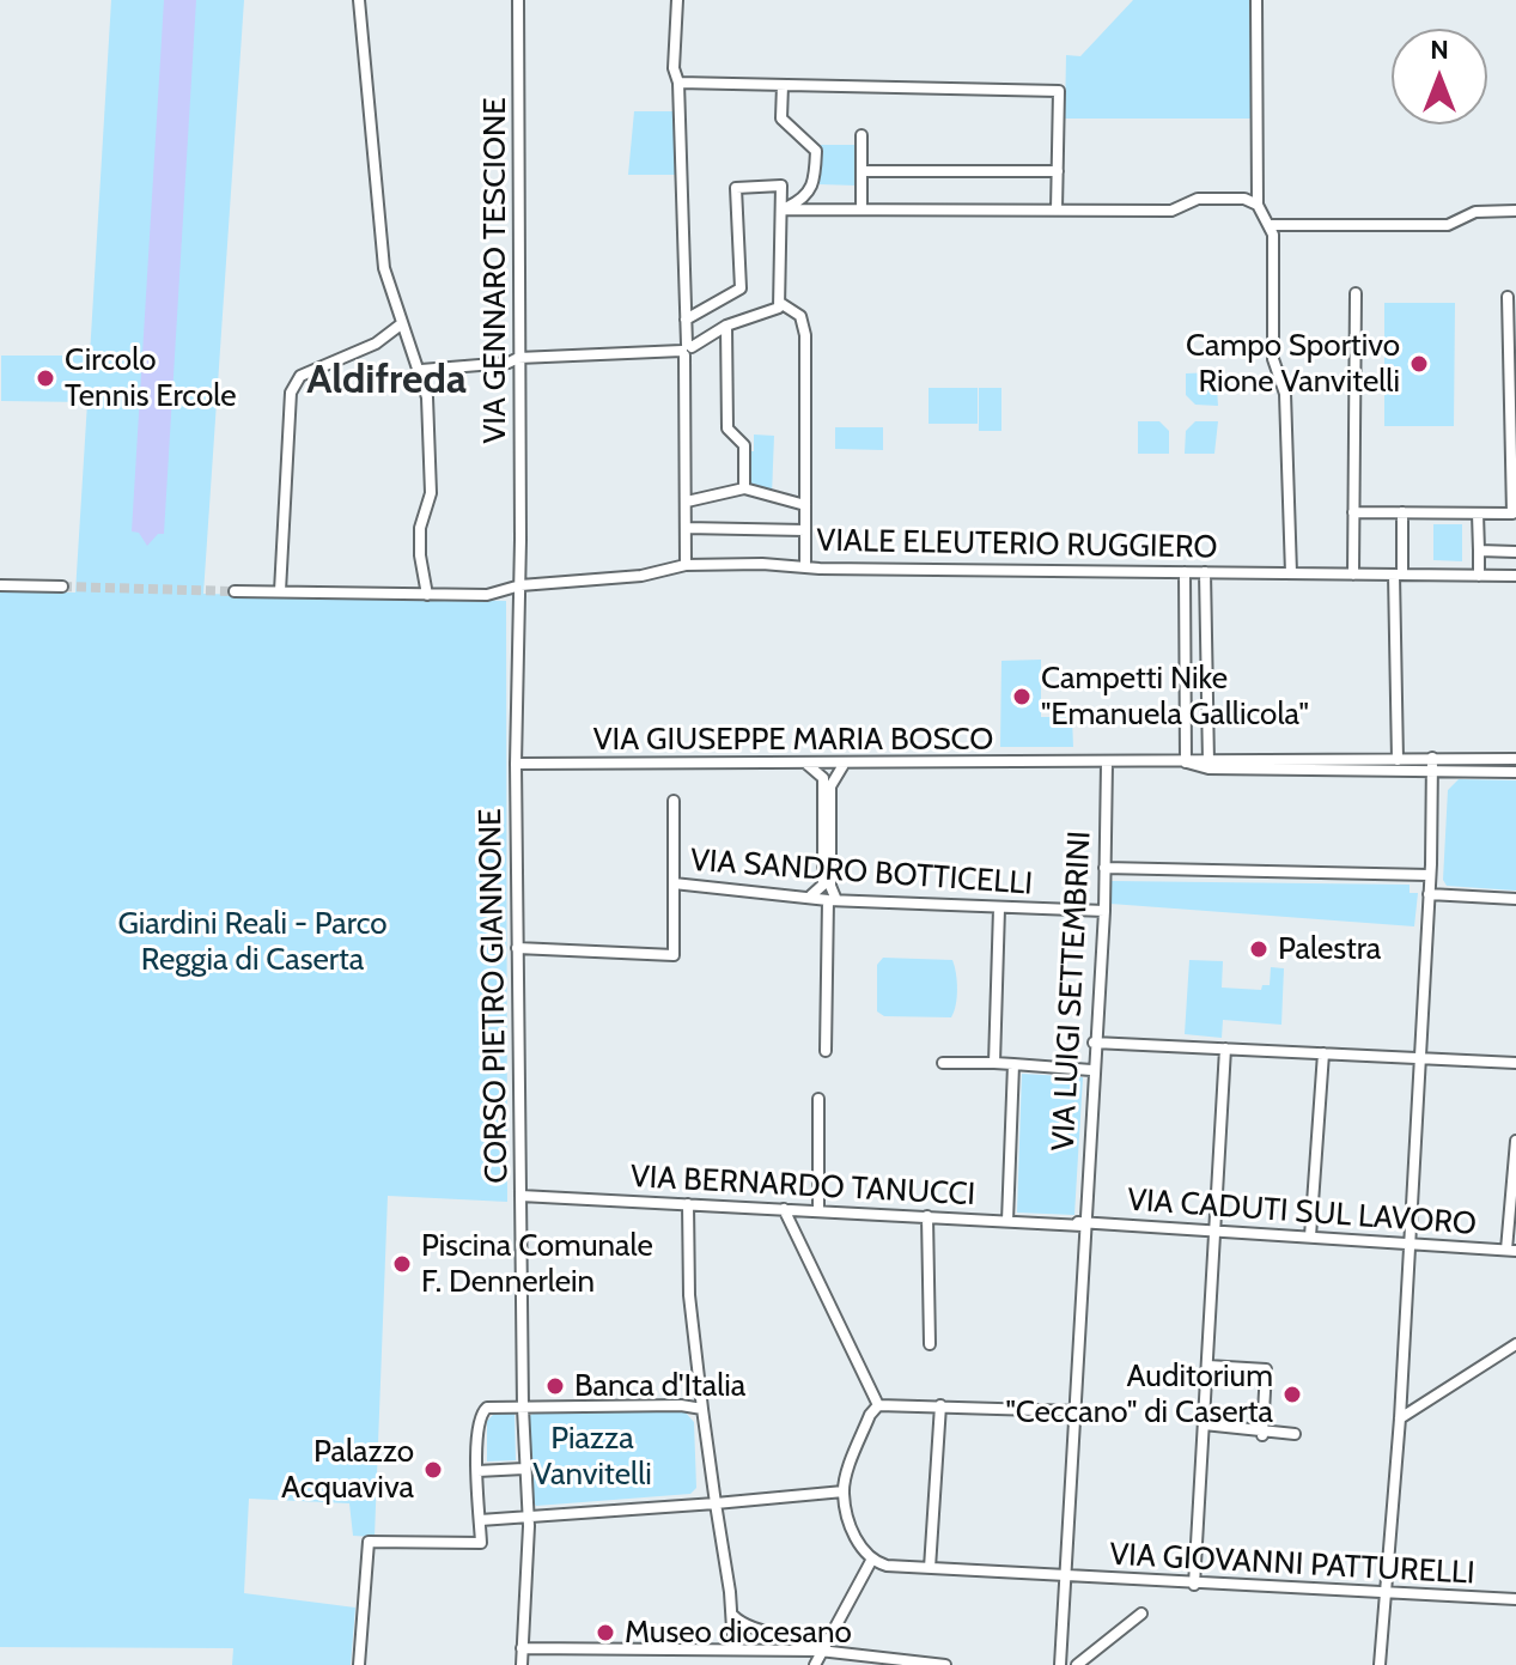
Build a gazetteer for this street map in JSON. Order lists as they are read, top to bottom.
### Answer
{
  "streets": {
    "street": [
      "VIA GENNARO TESCIONE",
      "VIALE ELEUTERIO RUGGIERO",
      "VIA GIUSEPPE MARIA BOSCO",
      "VIA SANDRO BOTTICELLI",
      "VIA LUIGI SETTEMBRINI",
      "CORSO PIETRO GIANNONE",
      "VIA BERNARDO TANUCCI",
      "VIA CADUTI SUL LAVORO",
      "VIA GIOVANNI PATTURELLI"
    ]
  },
  "crossings": [
    ["VIA GENNARO TESCIONE", "VIALE ELEUTERIO RUGGIERO"],
    ["VIA GENNARO TESCIONE", "CORSO PIETRO GIANNONE"],
    ["VIALE ELEUTERIO RUGGIERO", "CORSO PIETRO GIANNONE"],
    ["VIA GIUSEPPE MARIA BOSCO", "VIA LUIGI SETTEMBRINI"],
    ["VIA GIUSEPPE MARIA BOSCO", "CORSO PIETRO GIANNONE"],
    ["VIA SANDRO BOTTICELLI", "VIA LUIGI SETTEMBRINI"],
    ["VIA LUIGI SETTEMBRINI", "VIA BERNARDO TANUCCI"],
    ["VIA LUIGI SETTEMBRINI", "VIA CADUTI SUL LAVORO"],
    ["VIA LUIGI SETTEMBRINI", "VIA GIOVANNI PATTURELLI"],
    ["CORSO PIETRO GIANNONE", "VIA BERNARDO TANUCCI"],
    ["VIA BERNARDO TANUCCI", "VIA CADUTI SUL LAVORO"]
  ],
  "districts": ["Aldifreda"],
  "parks": ["Giardini Reali - Parco Reggia di Caserta", "Piazza Vanvitelli"],
  "places": [
    "Campo Sportivo Rione Vanvitelli",
    "Circolo Tennis Ercole",
    "Campetti Nike \"Emanuela Gallicola\"",
    "Palestra",
    "Piscina Comunale F. Dennerlein",
    "Banca d'Italia",
    "Auditorium \"Ceccano\" di Caserta",
    "Palazzo Acquaviva",
    "Museo diocesano"
  ],
  "north": "top"
}
